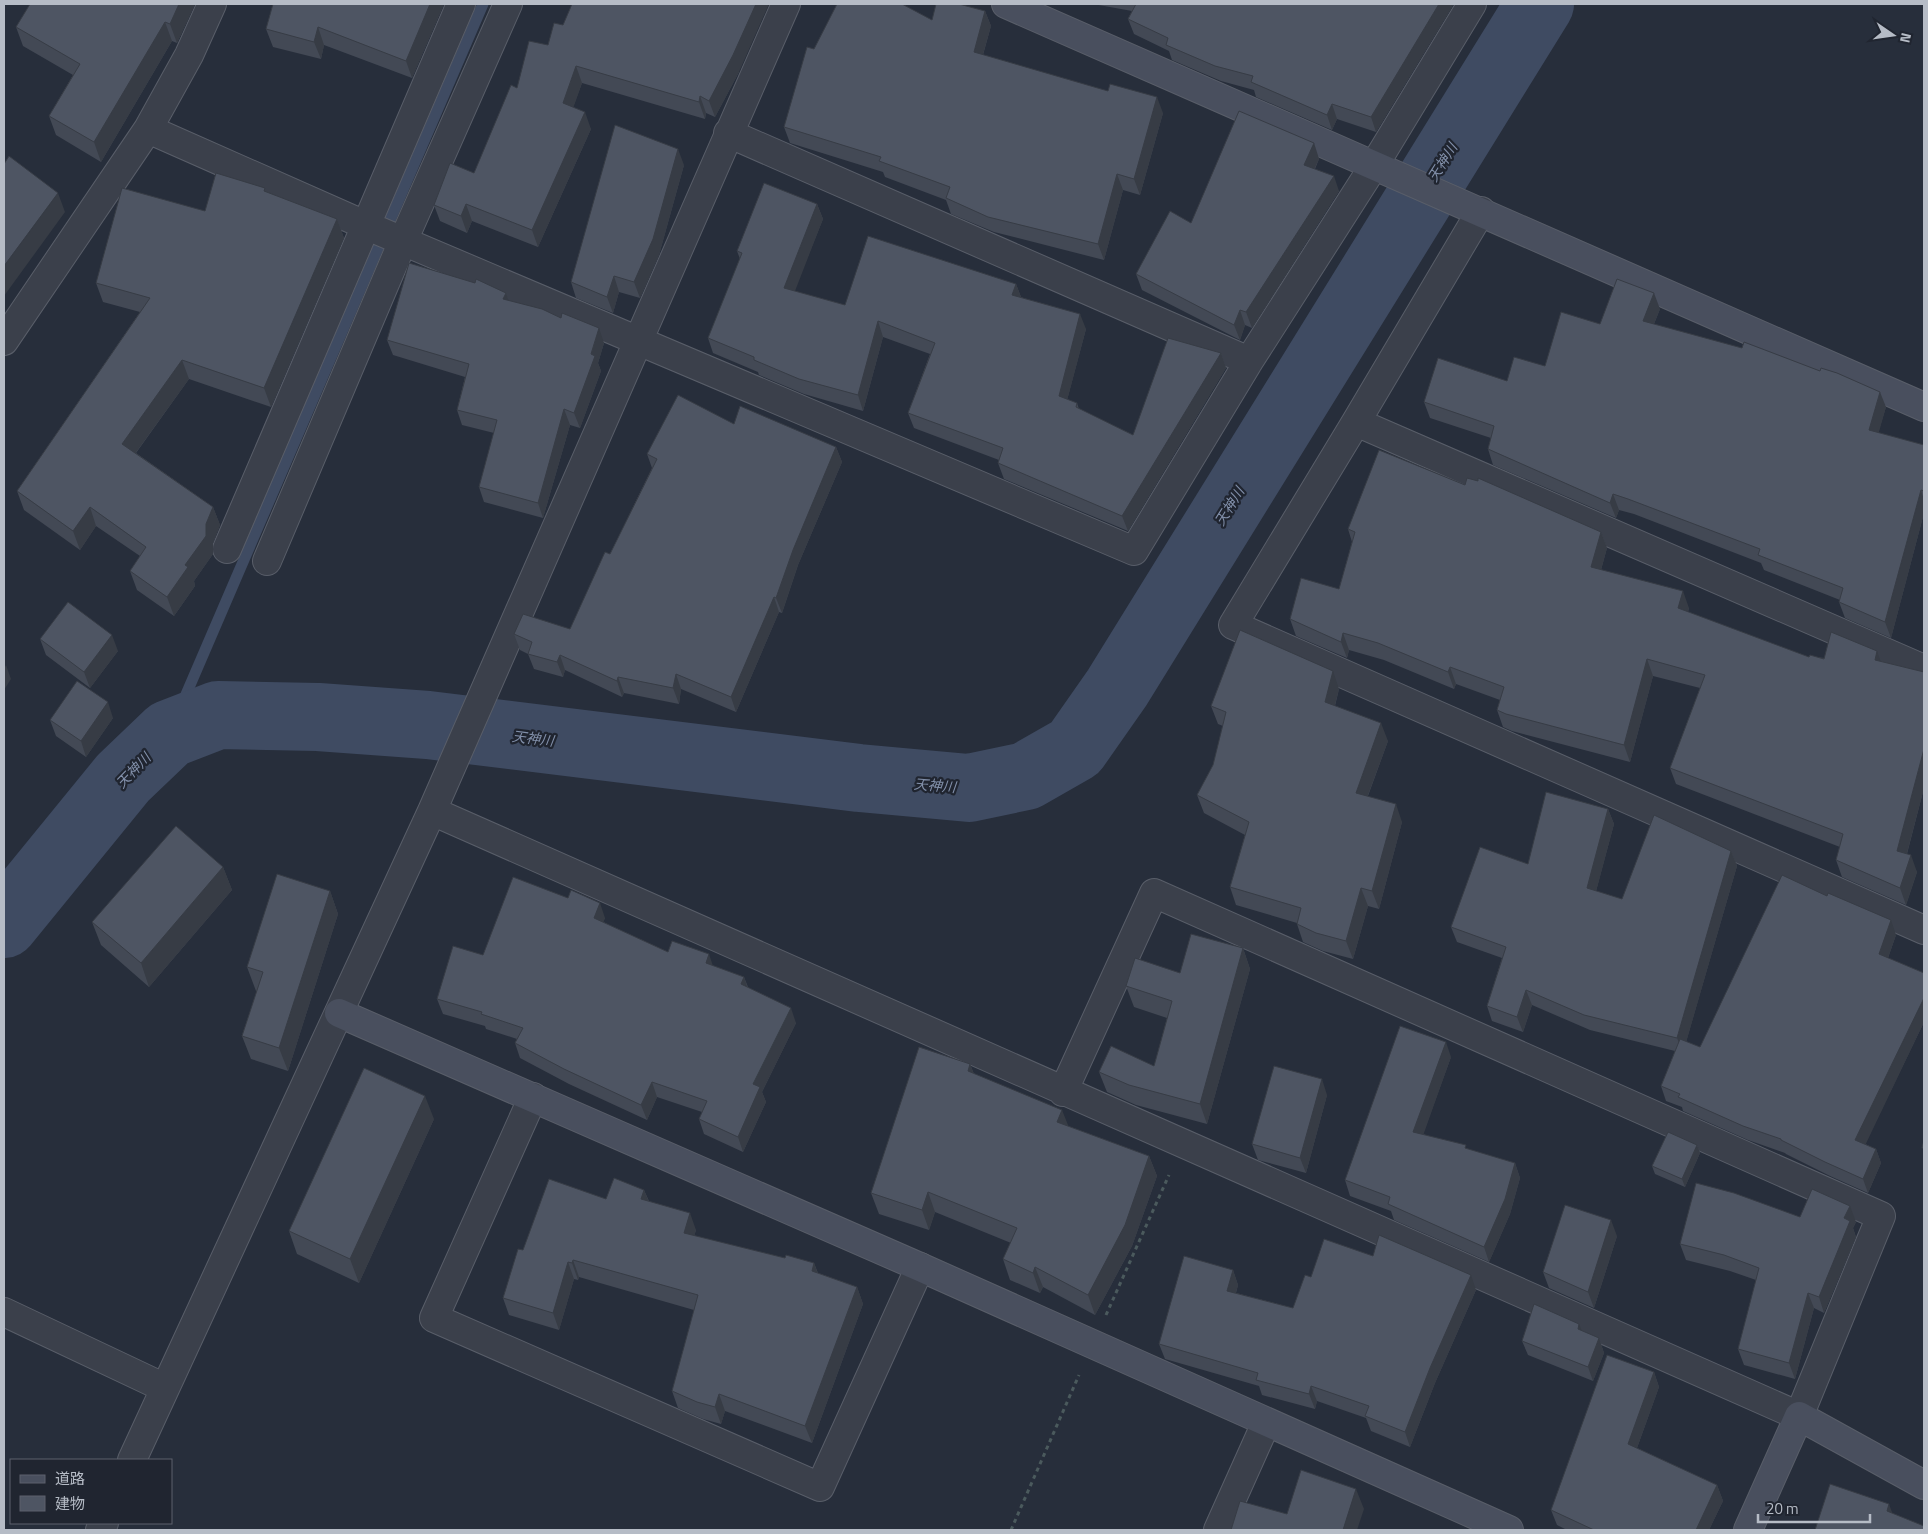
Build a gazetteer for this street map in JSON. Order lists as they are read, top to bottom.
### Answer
{
  "water": ["天神川"],
  "legend": ["道路", "建物"],
  "scale_bar": "20 m",
  "north": "right"
}
